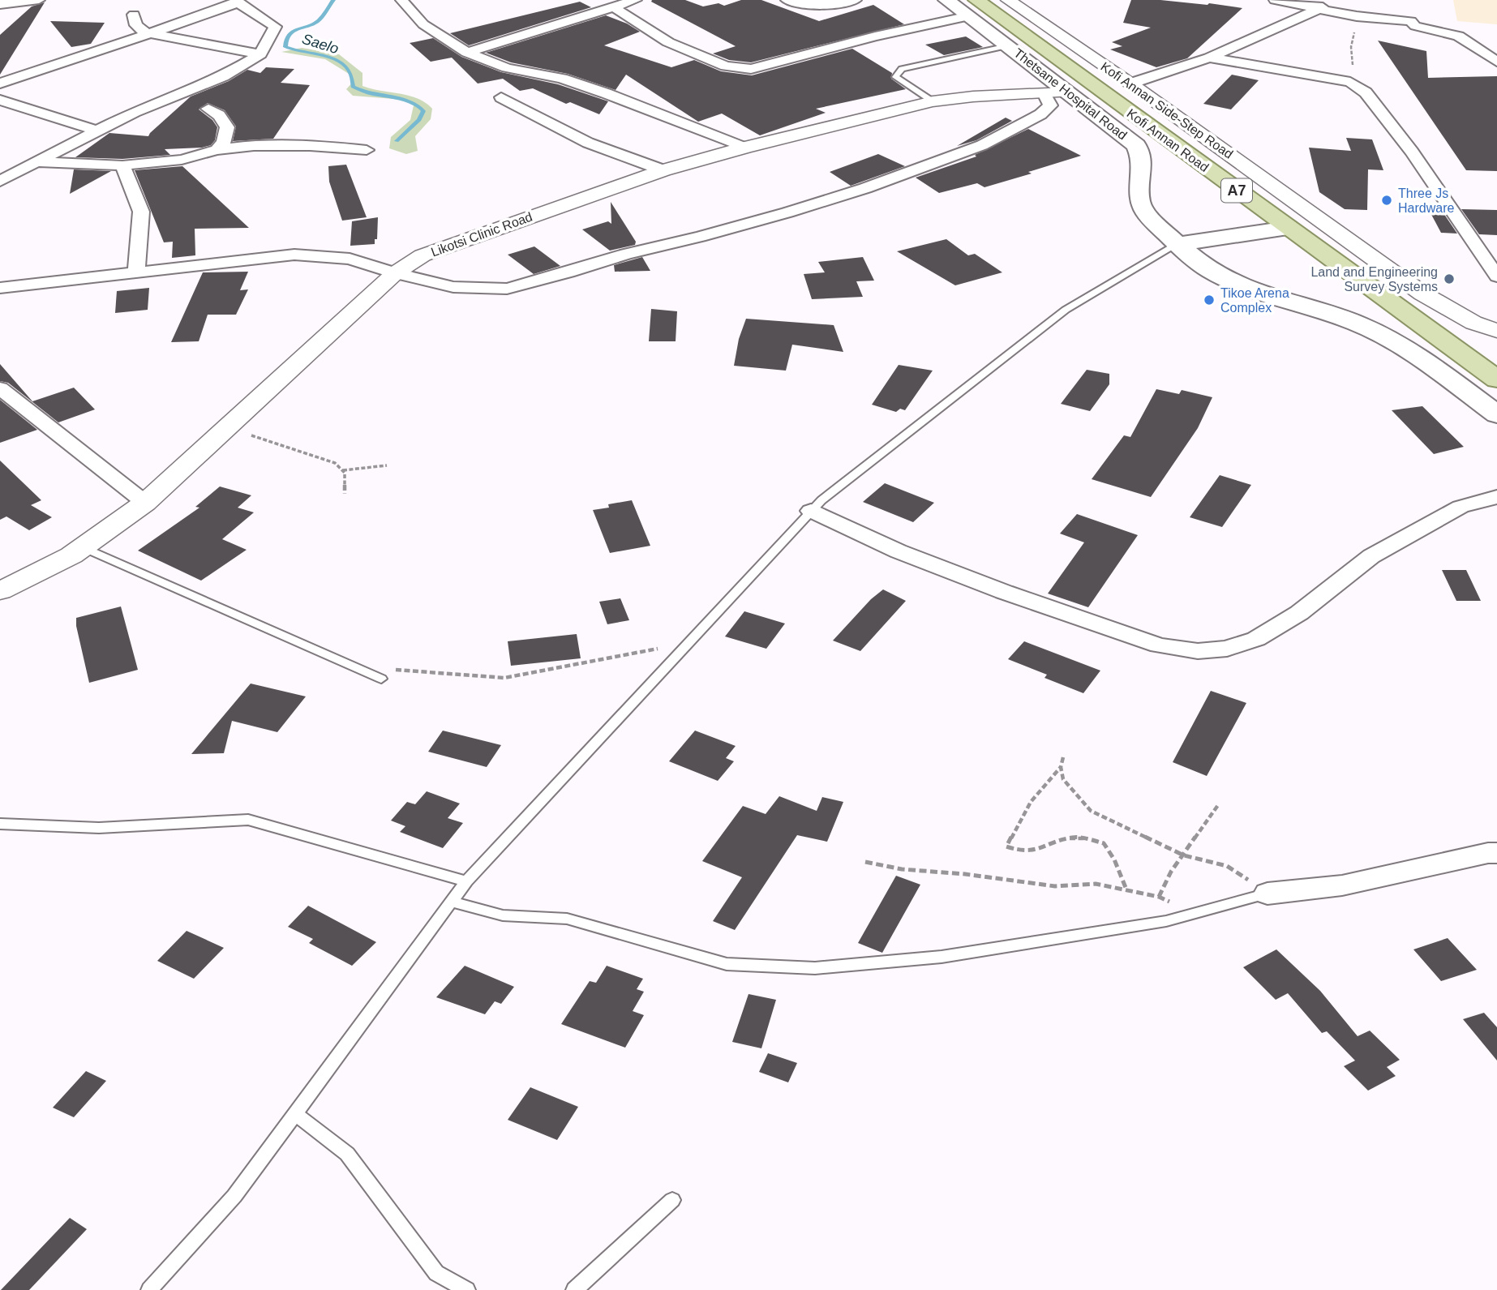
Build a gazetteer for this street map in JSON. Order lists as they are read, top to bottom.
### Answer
{
  "streets": {
    "main road": ["Thetsane Hospital Road", "Kofi Annan Road", "A7"],
    "street": ["Kofi Annan Side-Step Road", "Likotsi Clinic Road"]
  },
  "crossings": [
    ["Thetsane Hospital Road", "Kofi Annan Road"],
    ["Thetsane Hospital Road", "Likotsi Clinic Road"]
  ],
  "water": ["Saelo"],
  "places": ["Three Js Hardware", "Land and Engineering Survey Systems", "Tikoe Arena Complex"]
}
